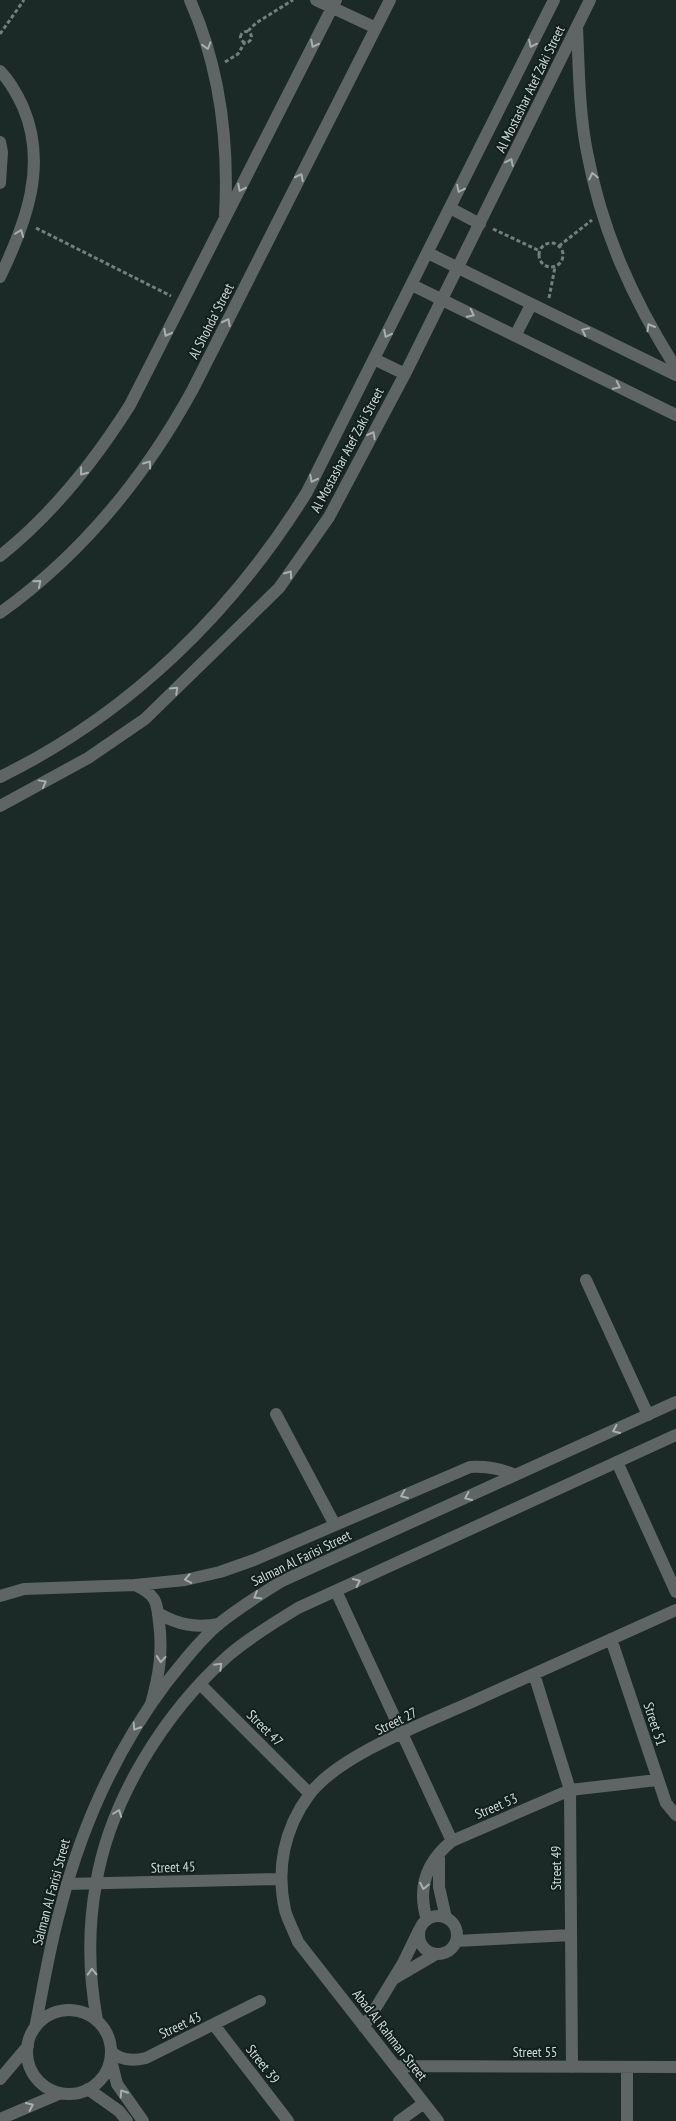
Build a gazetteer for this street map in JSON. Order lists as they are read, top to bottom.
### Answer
{
  "streets": {
    "street": [
      "Al Mostashar Atef Zaki Street",
      "Al Shohda' Street",
      "Salman Al Farisi Street",
      "Street 27",
      "Street 51",
      "Street 47",
      "Street 53",
      "Street 45",
      "Street 49",
      "Street 43",
      "Abad Al Rahman Street",
      "Street 55",
      "Street 39"
    ]
  },
  "crossings": [
    ["Salman Al Farisi Street", "Street 45"],
    ["Salman Al Farisi Street", "Street 43"],
    ["Street 27", "Street 51"],
    ["Street 27", "Street 47"],
    ["Street 27", "Street 45"],
    ["Street 27", "Street 49"],
    ["Street 27", "Abad Al Rahman Street"],
    ["Street 51", "Street 53"],
    ["Street 53", "Street 49"],
    ["Street 49", "Street 55"],
    ["Street 43", "Street 39"],
    ["Abad Al Rahman Street", "Street 55"]
  ]
}
